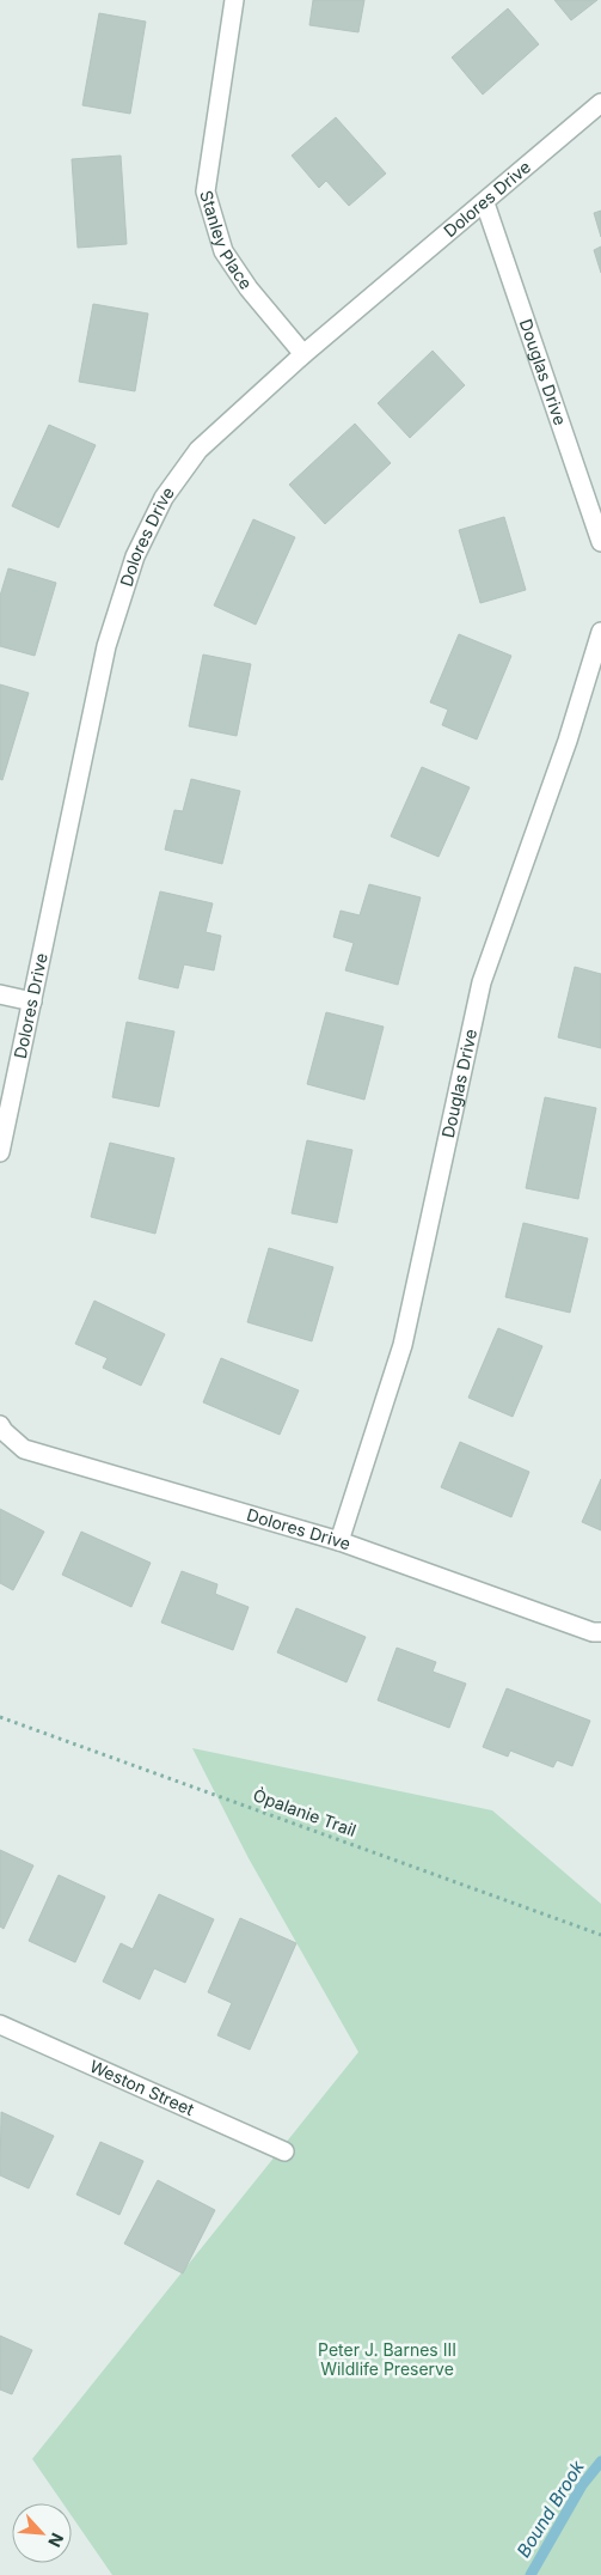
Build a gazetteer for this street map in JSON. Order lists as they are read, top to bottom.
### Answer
{
  "streets": {
    "street": [
      "Dolores Drive",
      "Stanley Place",
      "Douglas Drive",
      "Weston Street"
    ],
    "path": ["Òpalanie Trail"]
  },
  "crossings": [
    ["Dolores Drive", "Stanley Place"],
    ["Dolores Drive", "Douglas Drive"]
  ],
  "water": ["Bound Brook"],
  "parks": ["Peter J. Barnes III Wildlife Preserve"],
  "north": "bottom right"
}
